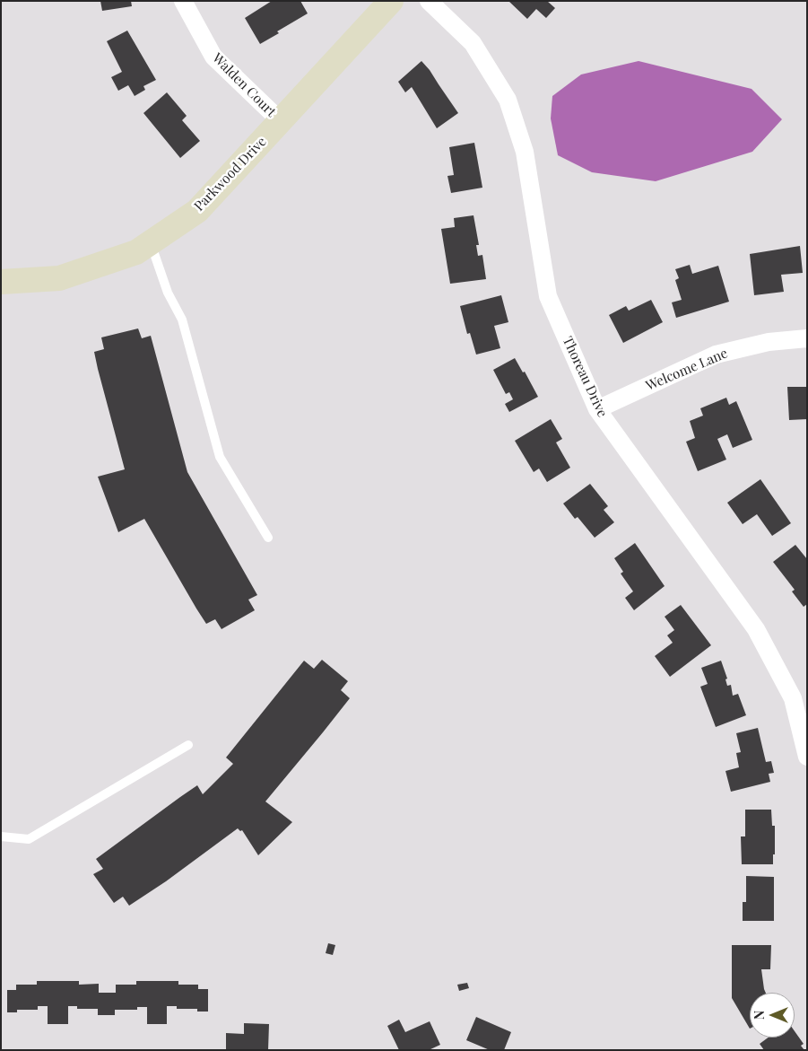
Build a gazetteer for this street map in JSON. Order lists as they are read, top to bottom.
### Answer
{
  "streets": {
    "street": [
      "Walden Court",
      "Parkwood Drive",
      "Welcome Lane",
      "Thoreau Drive"
    ]
  },
  "crossings": [
    ["Walden Court", "Parkwood Drive"],
    ["Welcome Lane", "Thoreau Drive"]
  ],
  "north": "left"
}
